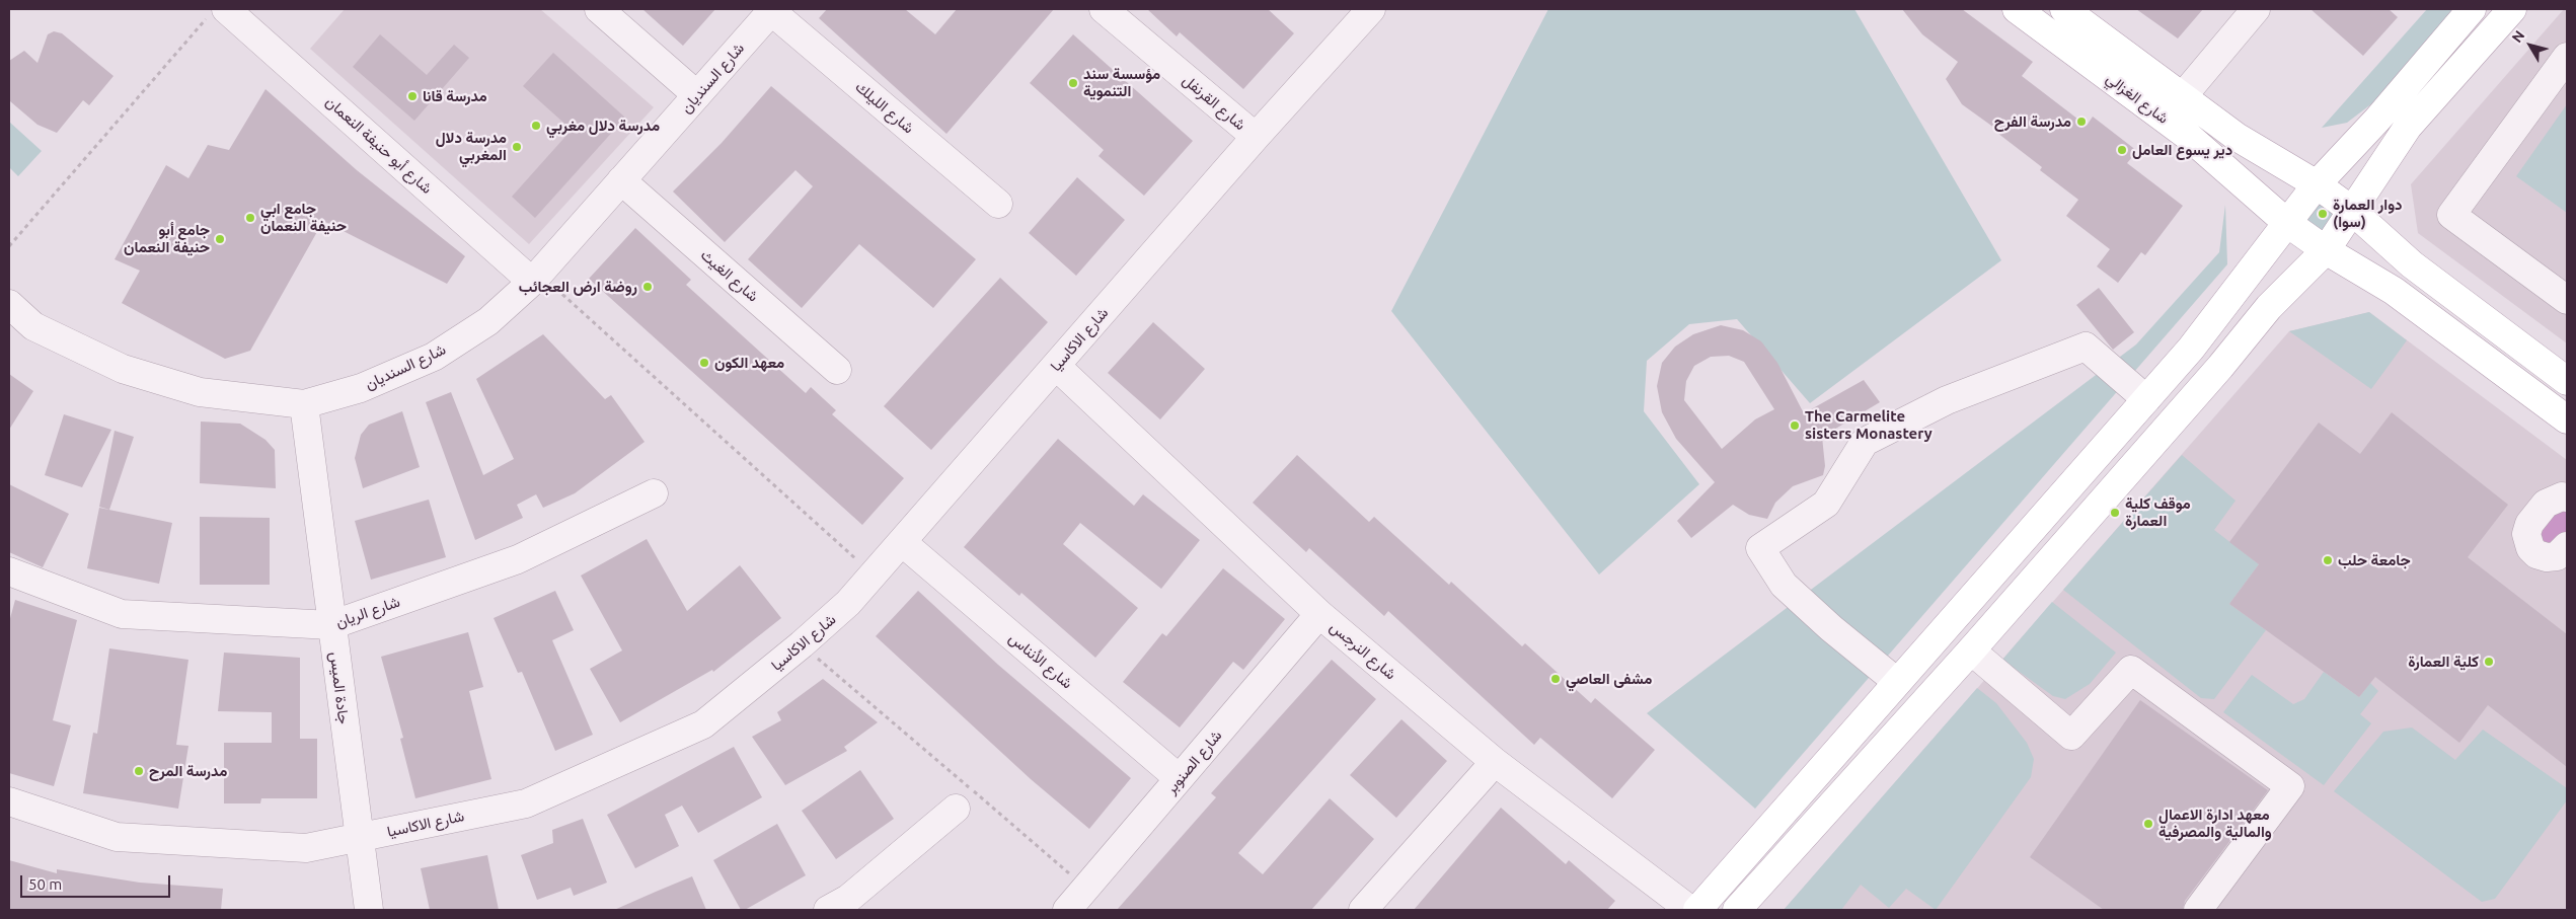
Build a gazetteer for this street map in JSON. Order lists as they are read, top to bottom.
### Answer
{
  "streets": {
    "main road": ["شارع الغزالي"],
    "street": [
      "شارع السنديان",
      "شارع القرنفل",
      "شارع الليلك",
      "شارع أبو حنيفة النعمان",
      "شارع الغيث",
      "شارع الاكاسيا",
      "شارع الريان",
      "شارع النرجس",
      "شارع الأنناس",
      "جادة الميس",
      "شارع الصنوبر"
    ]
  },
  "crossings": [
    ["شارع السنديان", "شارع الليلك"],
    ["شارع السنديان", "شارع أبو حنيفة النعمان"],
    ["شارع السنديان", "شارع الغيث"],
    ["شارع السنديان", "جادة الميس"],
    ["شارع القرنفل", "شارع الاكاسيا"],
    ["شارع الاكاسيا", "شارع النرجس"],
    ["شارع الاكاسيا", "شارع الأنناس"],
    ["شارع الاكاسيا", "جادة الميس"],
    ["شارع الريان", "جادة الميس"],
    ["شارع النرجس", "شارع الصنوبر"],
    ["شارع الأنناس", "شارع الصنوبر"]
  ],
  "places": [
    "مؤسسة سند التنموية",
    "مدرسة قانا",
    "مدرسة الفرح",
    "مدرسة دلال مغربي",
    "مدرسة دلال المغربي",
    "دير يسوع العامل",
    "دوار العمارة (سوا)",
    "جامع ابي حنيفة النعمان",
    "جامع أبو حنيفة النعمان",
    "روضة ارض العجائب",
    "معهد الكون",
    "The Carmelite sisters Monastery",
    "موقف كلية العمارة",
    "جامعة حلب",
    "كلية العمارة",
    "مشفى العاصي",
    "مدرسة المرح",
    "معهد ادارة الاعمال والمالية والمصرفية"
  ],
  "scale_bar": "50 m",
  "north": "top left"
}
